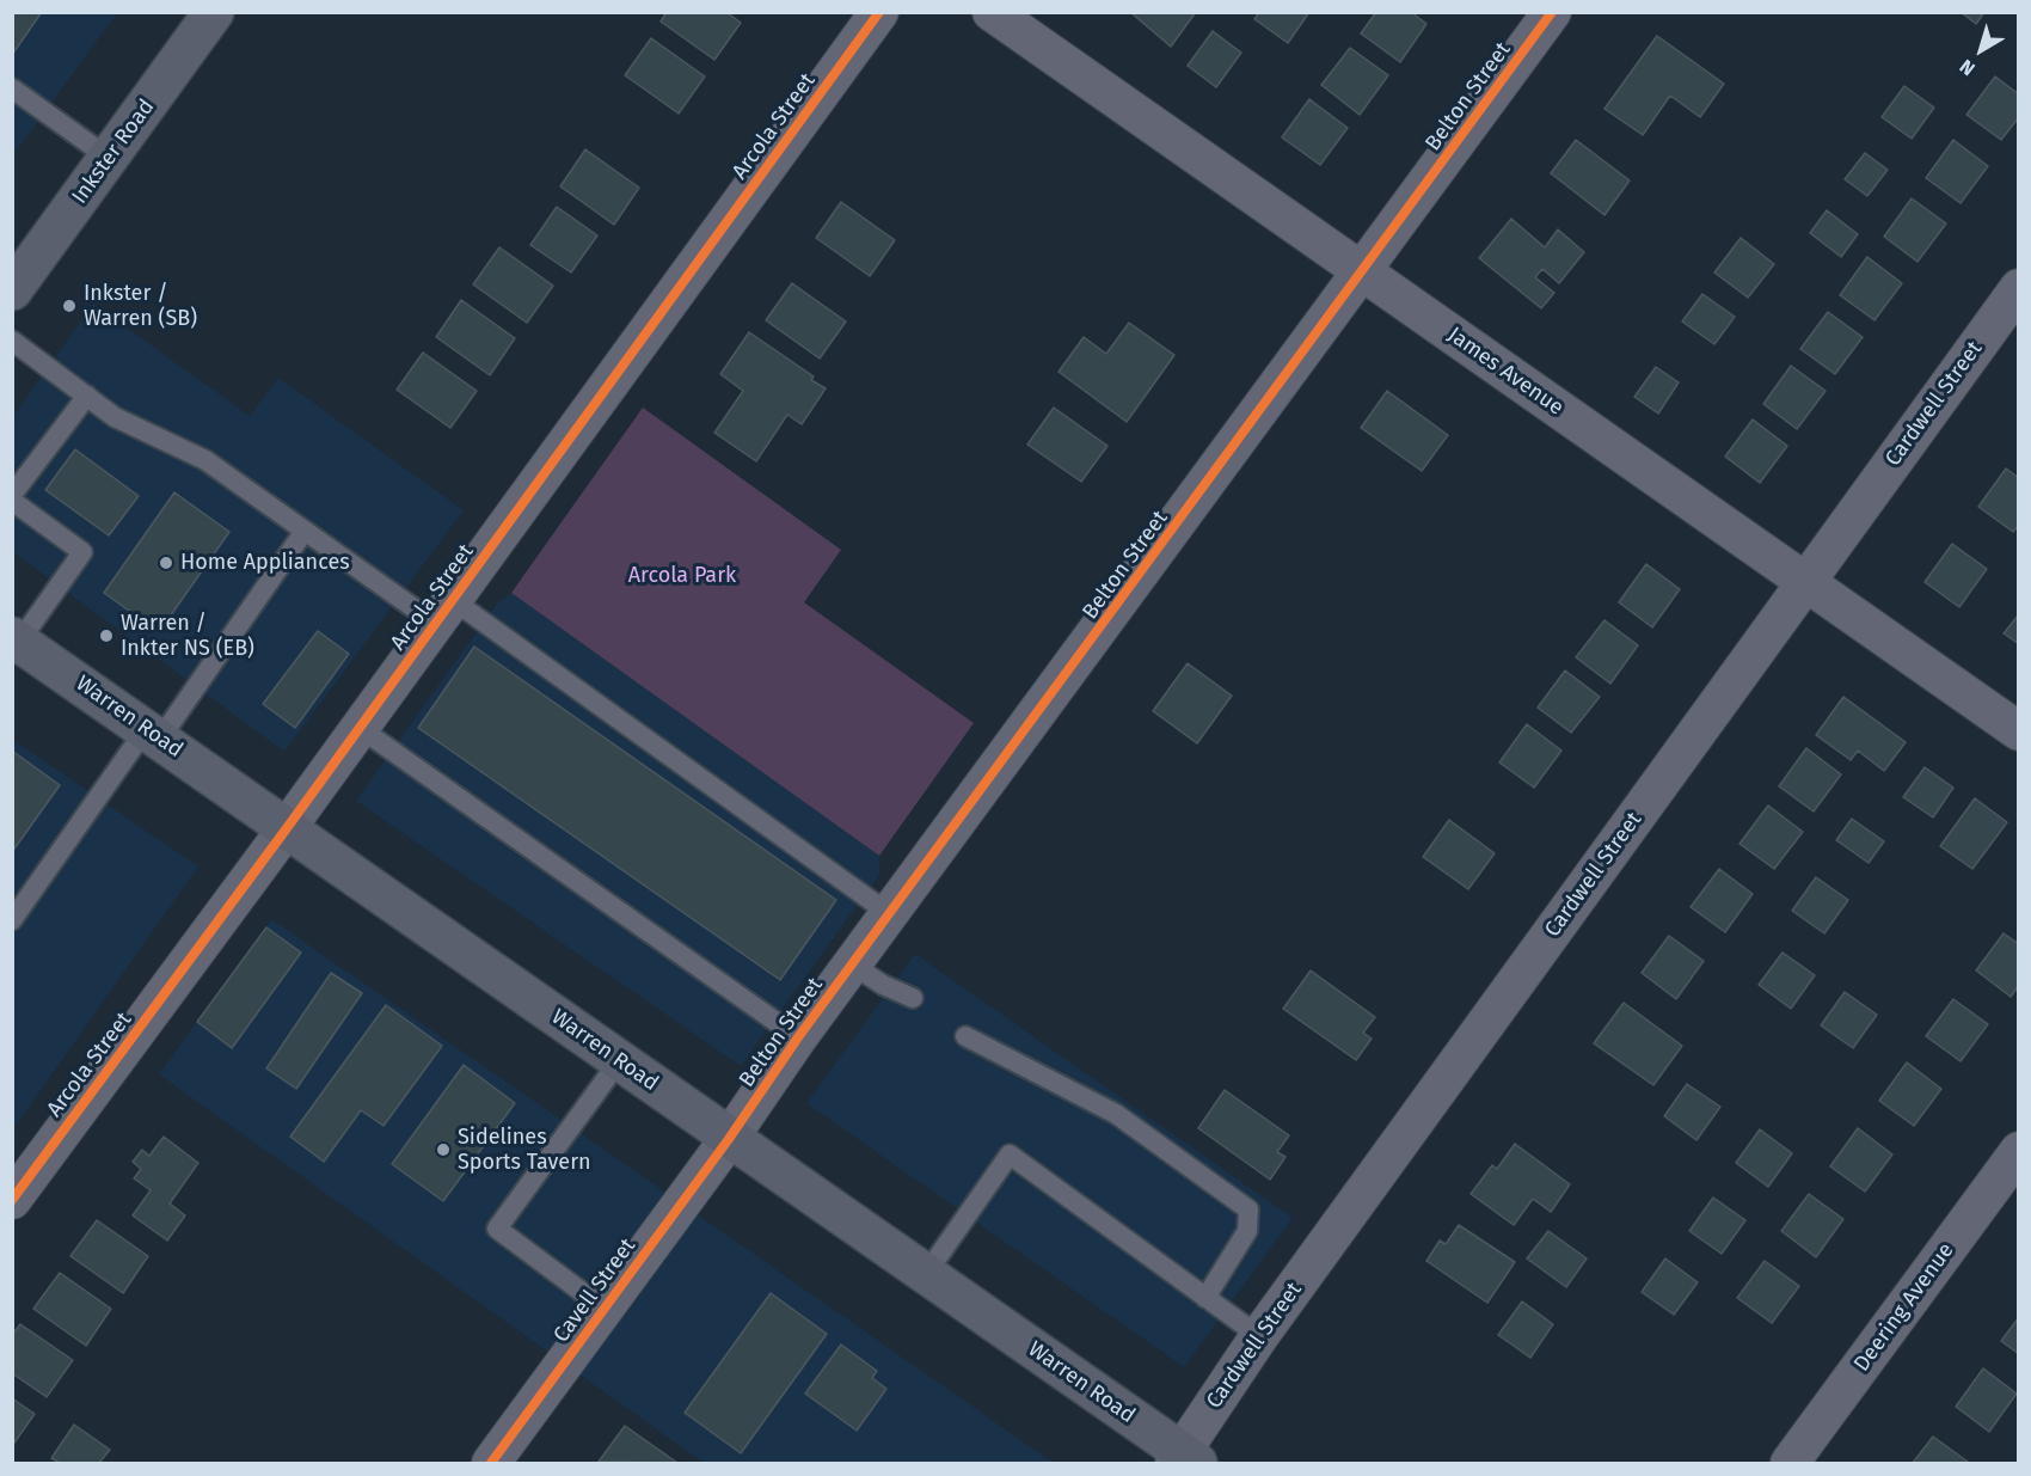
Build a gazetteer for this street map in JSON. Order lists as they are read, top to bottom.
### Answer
{
  "streets": {
    "main road": ["Inkster Road", "Warren Road"],
    "street": [
      "Belton Street",
      "Arcola Street",
      "James Avenue",
      "Cardwell Street",
      "Cavell Street",
      "Deering Avenue"
    ]
  },
  "crossings": [
    ["Belton Street", "James Avenue"],
    ["Belton Street", "Warren Road"],
    ["Belton Street", "Cavell Street"],
    ["Arcola Street", "Warren Road"],
    ["James Avenue", "Cardwell Street"],
    ["Cardwell Street", "Warren Road"],
    ["Warren Road", "Cavell Street"]
  ],
  "parks": ["Arcola Park"],
  "places": [
    "Inkster / Warren (SB)",
    "Home Appliances",
    "Warren / Inkter NS (EB)",
    "Sidelines Sports Tavern"
  ],
  "north": "bottom left"
}
